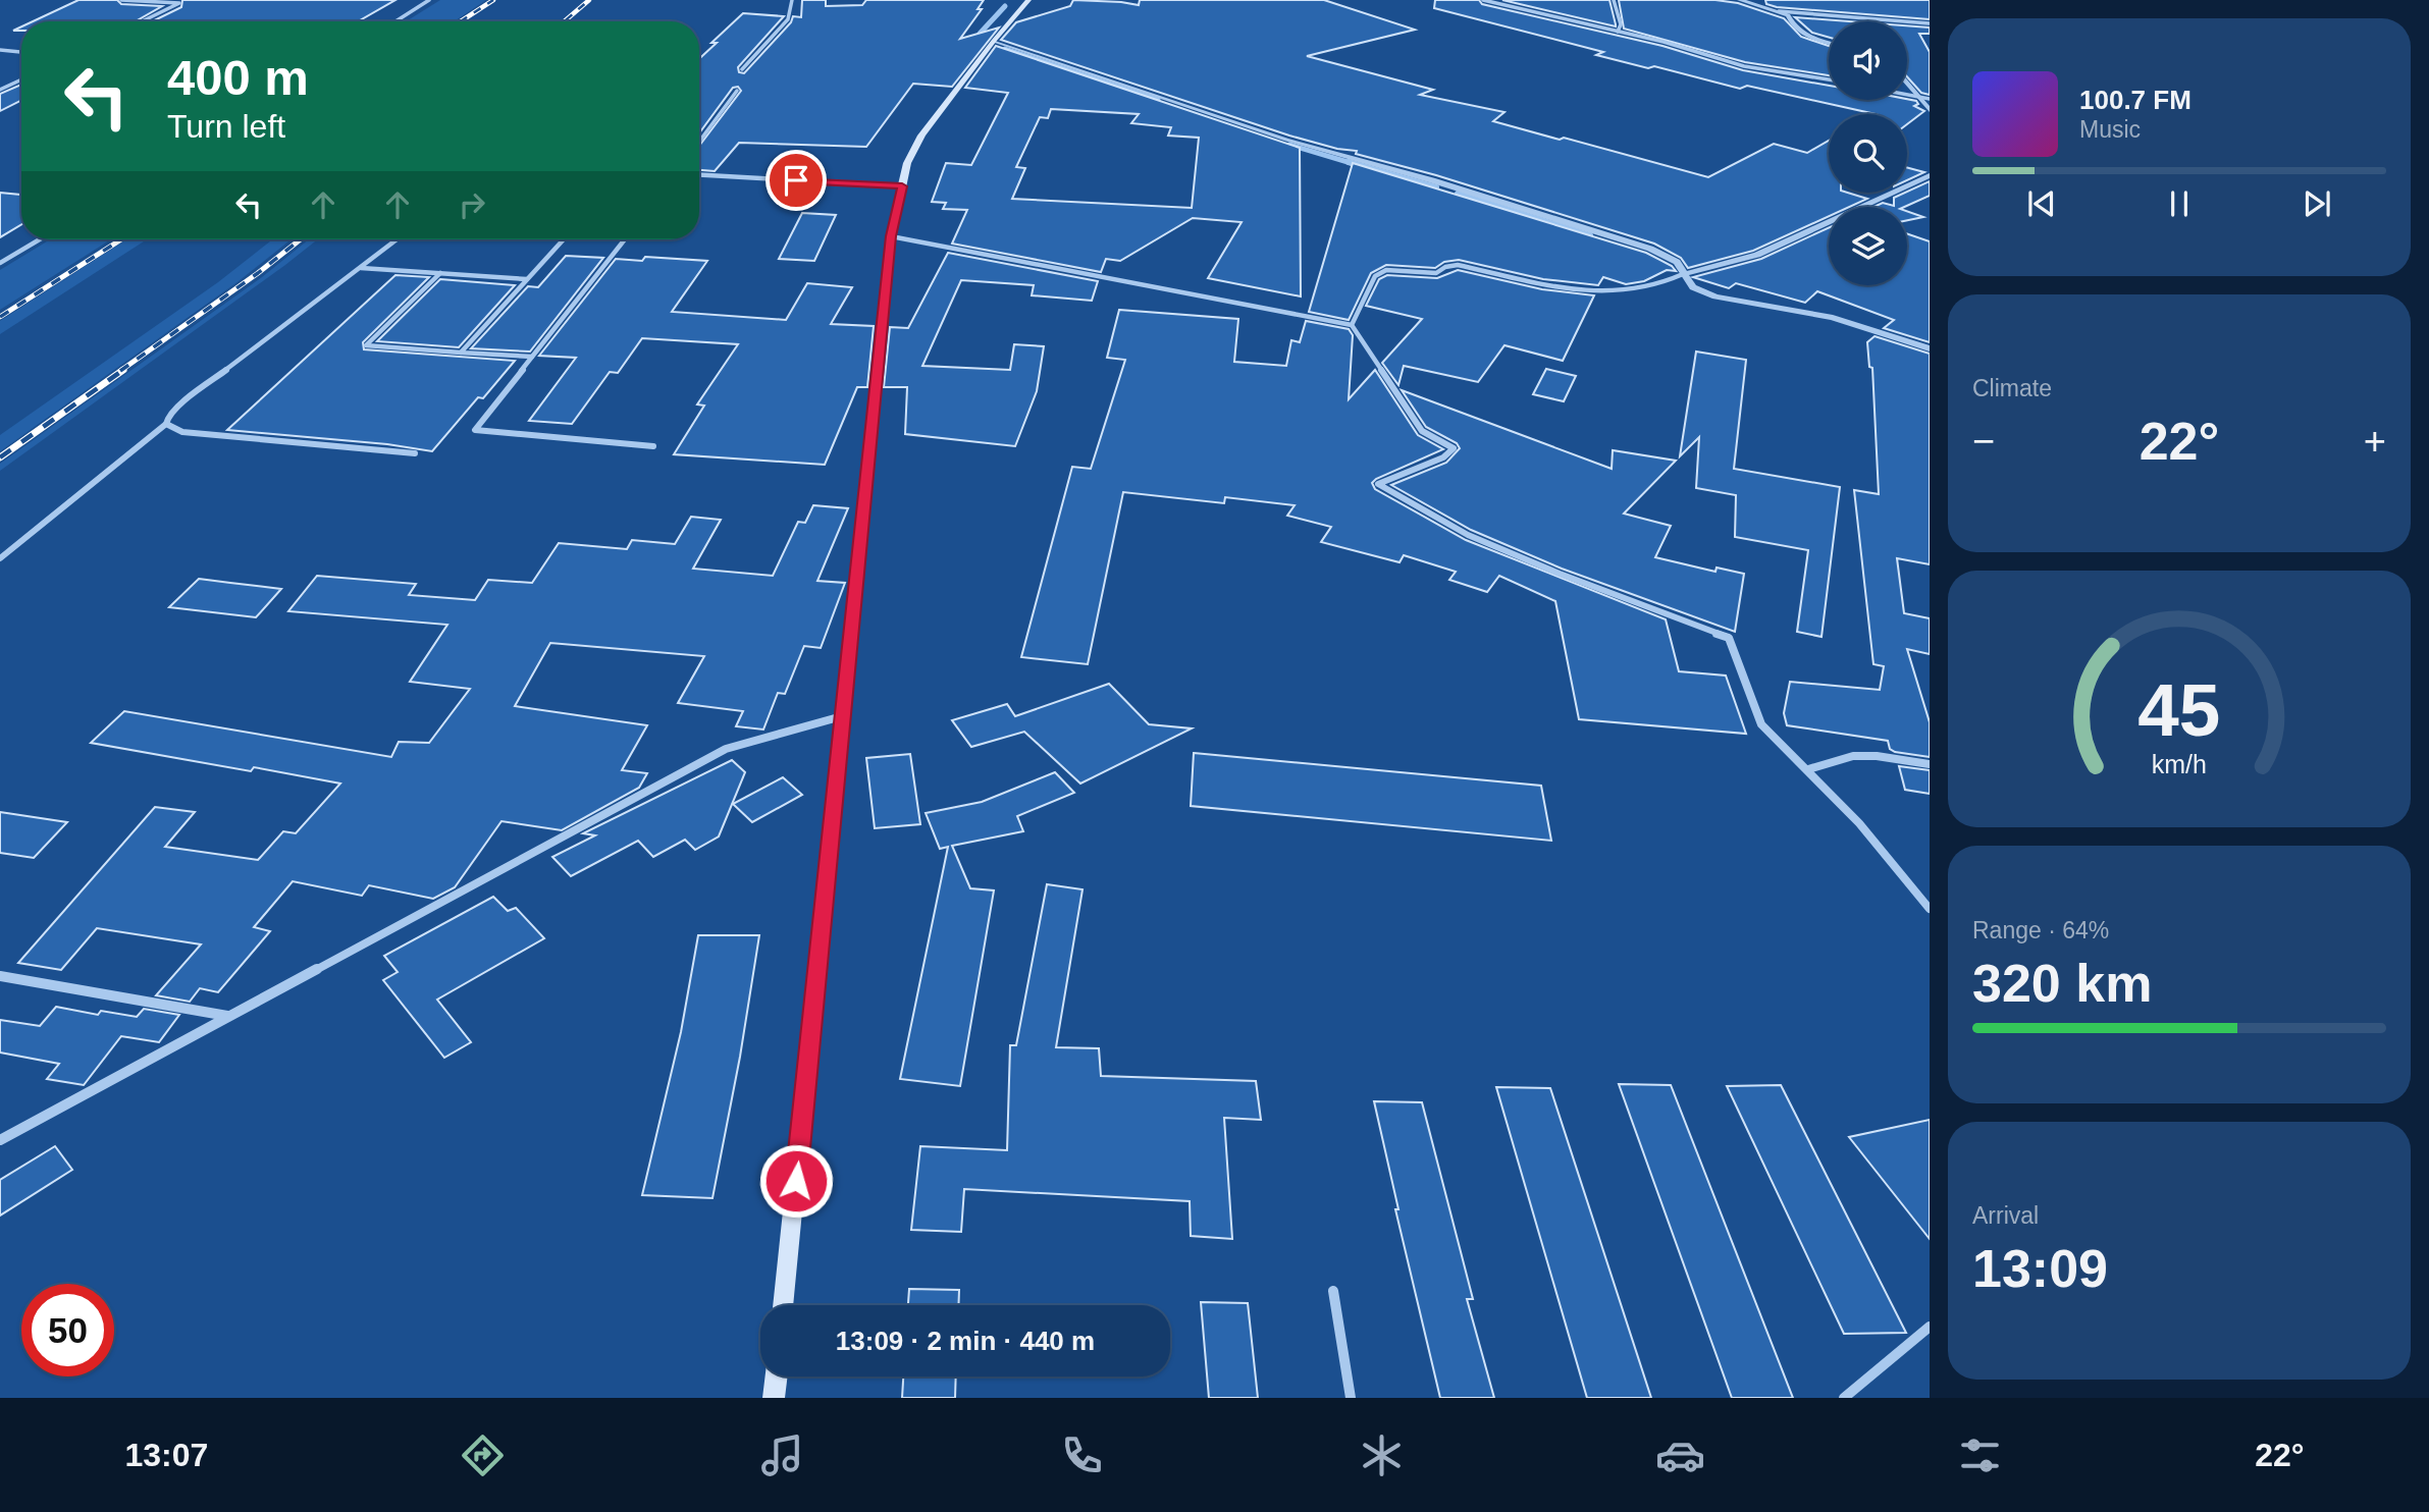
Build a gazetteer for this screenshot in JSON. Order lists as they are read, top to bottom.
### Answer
{
  "page": {
    "turn": ["400 m", "Turn left"],
    "song": ["100.7 FM", "Music"],
    "tile": [
      "Climate",
      ["Range · 64%", "320 km"],
      ["Arrival", "13:09"]
    ],
    "heat": ["−", "22°", "+"],
    "limit": "50",
    "trip": "13:09 · 2 min · 440 m",
    "tabs": ["13:07", "22°"],
    "gauge": ["45", "km/h"]
  }
}
